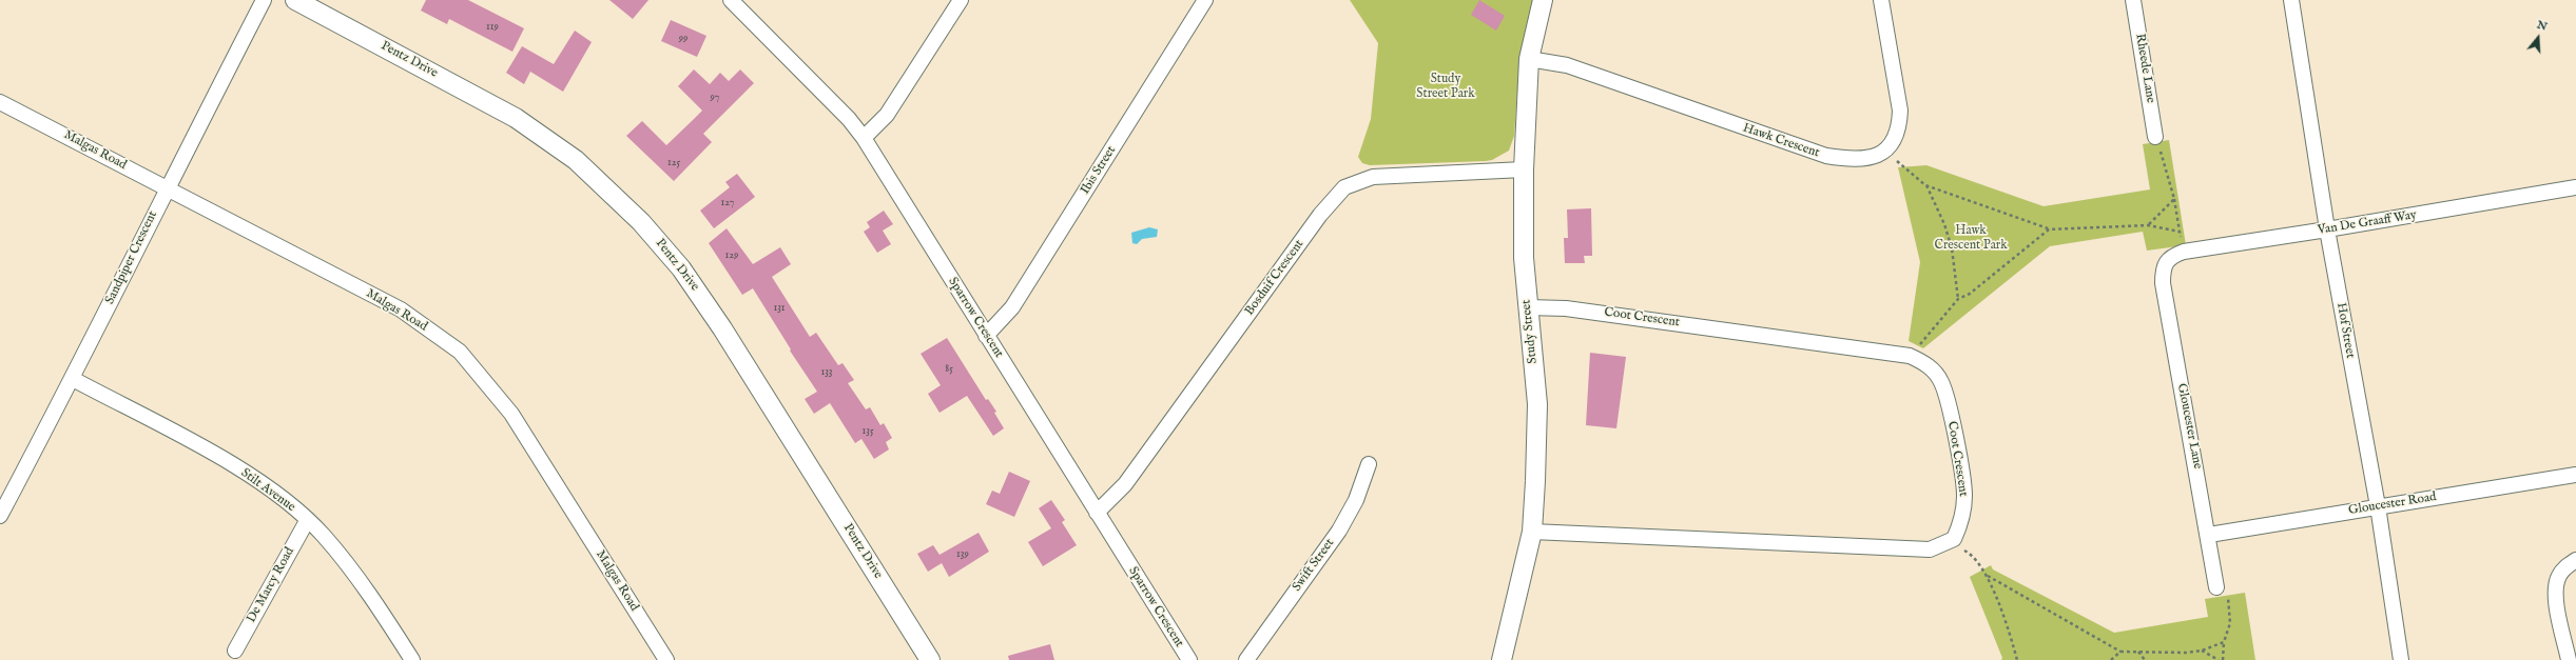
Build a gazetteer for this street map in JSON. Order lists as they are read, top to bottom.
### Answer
{
  "streets": {
    "street": [
      "Pentz Drive",
      "Rheede Lane",
      "Hawk Crescent",
      "Malgas Road",
      "Ibis Street",
      "Van De Graaff Way",
      "Sandpiper Crescent",
      "Bosduif Crescent",
      "Sparrow Crescent",
      "Coot Crescent",
      "Hof Street",
      "Study Street",
      "Gloucester Lane",
      "Stilt Avenue",
      "Gloucester Road",
      "Swift Street",
      "De Marcy Road"
    ]
  },
  "crossings": [
    ["Hawk Crescent", "Study Street"],
    ["Malgas Road", "Sandpiper Crescent"],
    ["Ibis Street", "Sparrow Crescent"],
    ["Van De Graaff Way", "Hof Street"],
    ["Van De Graaff Way", "Gloucester Lane"],
    ["Sandpiper Crescent", "Stilt Avenue"],
    ["Bosduif Crescent", "Sparrow Crescent"],
    ["Bosduif Crescent", "Study Street"],
    ["Coot Crescent", "Study Street"],
    ["Hof Street", "Gloucester Road"],
    ["Gloucester Lane", "Gloucester Road"],
    ["Stilt Avenue", "De Marcy Road"]
  ],
  "parks": ["Study Street Park", "Hawk Crescent Park"],
  "house_numbers": [
    "119",
    "99",
    "97",
    "125",
    "127",
    "129",
    "131",
    "85",
    "133",
    "135",
    "139"
  ],
  "north": "top"
}
